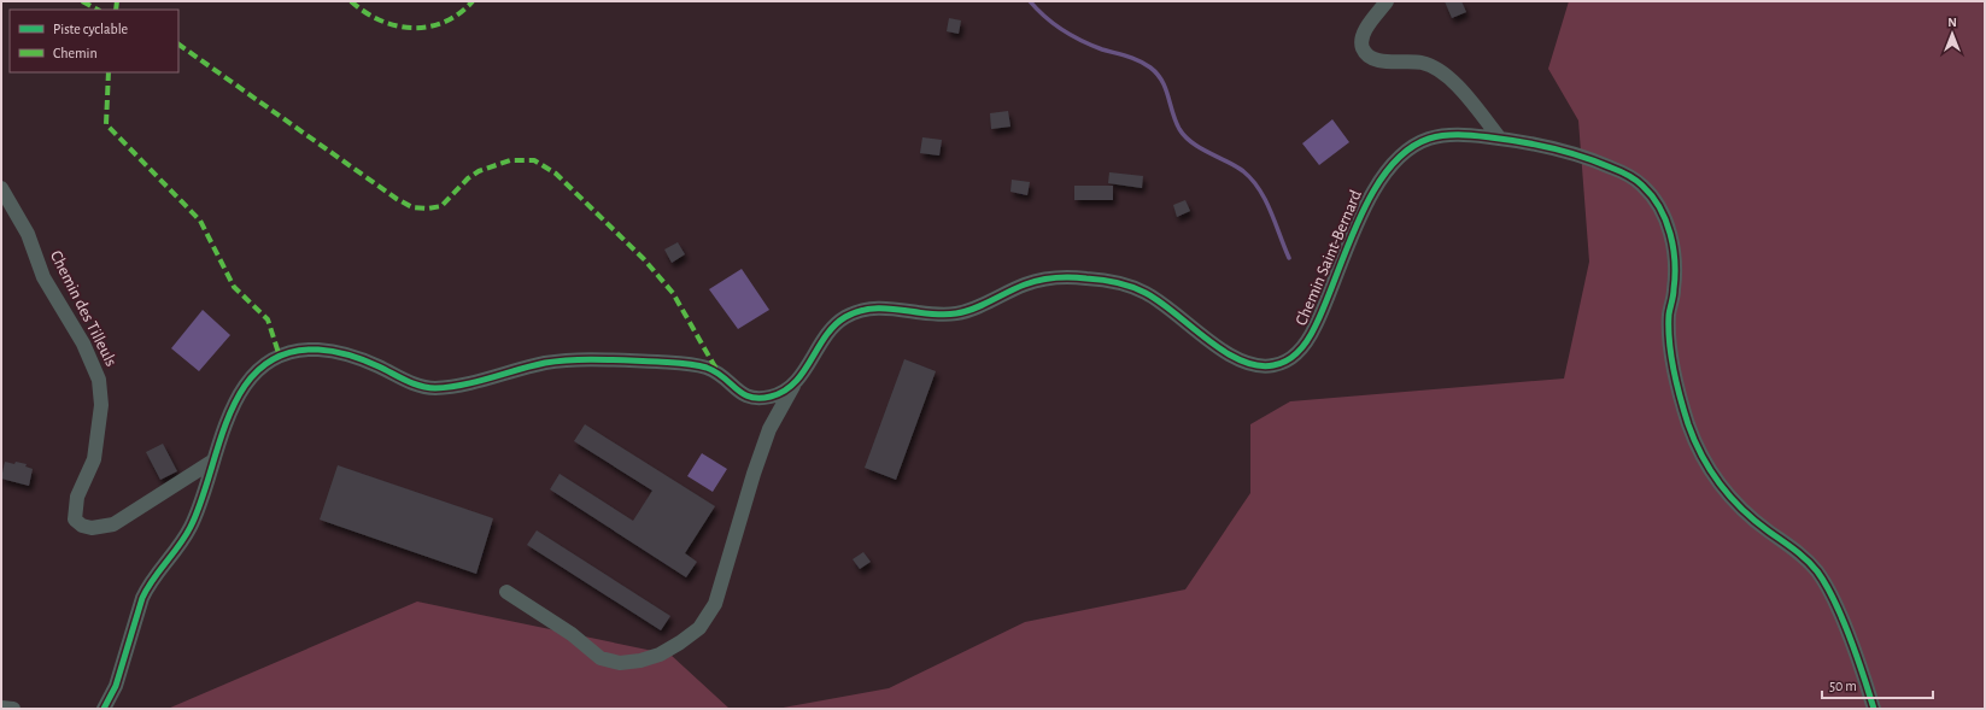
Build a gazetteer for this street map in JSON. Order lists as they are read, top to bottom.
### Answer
{
  "streets": {
    "street": ["Chemin Saint-Bernard", "Chemin des Tilleuls"]
  },
  "legend": ["Piste cyclable", "Chemin"],
  "scale_bar": "50 m",
  "north": "top"
}
